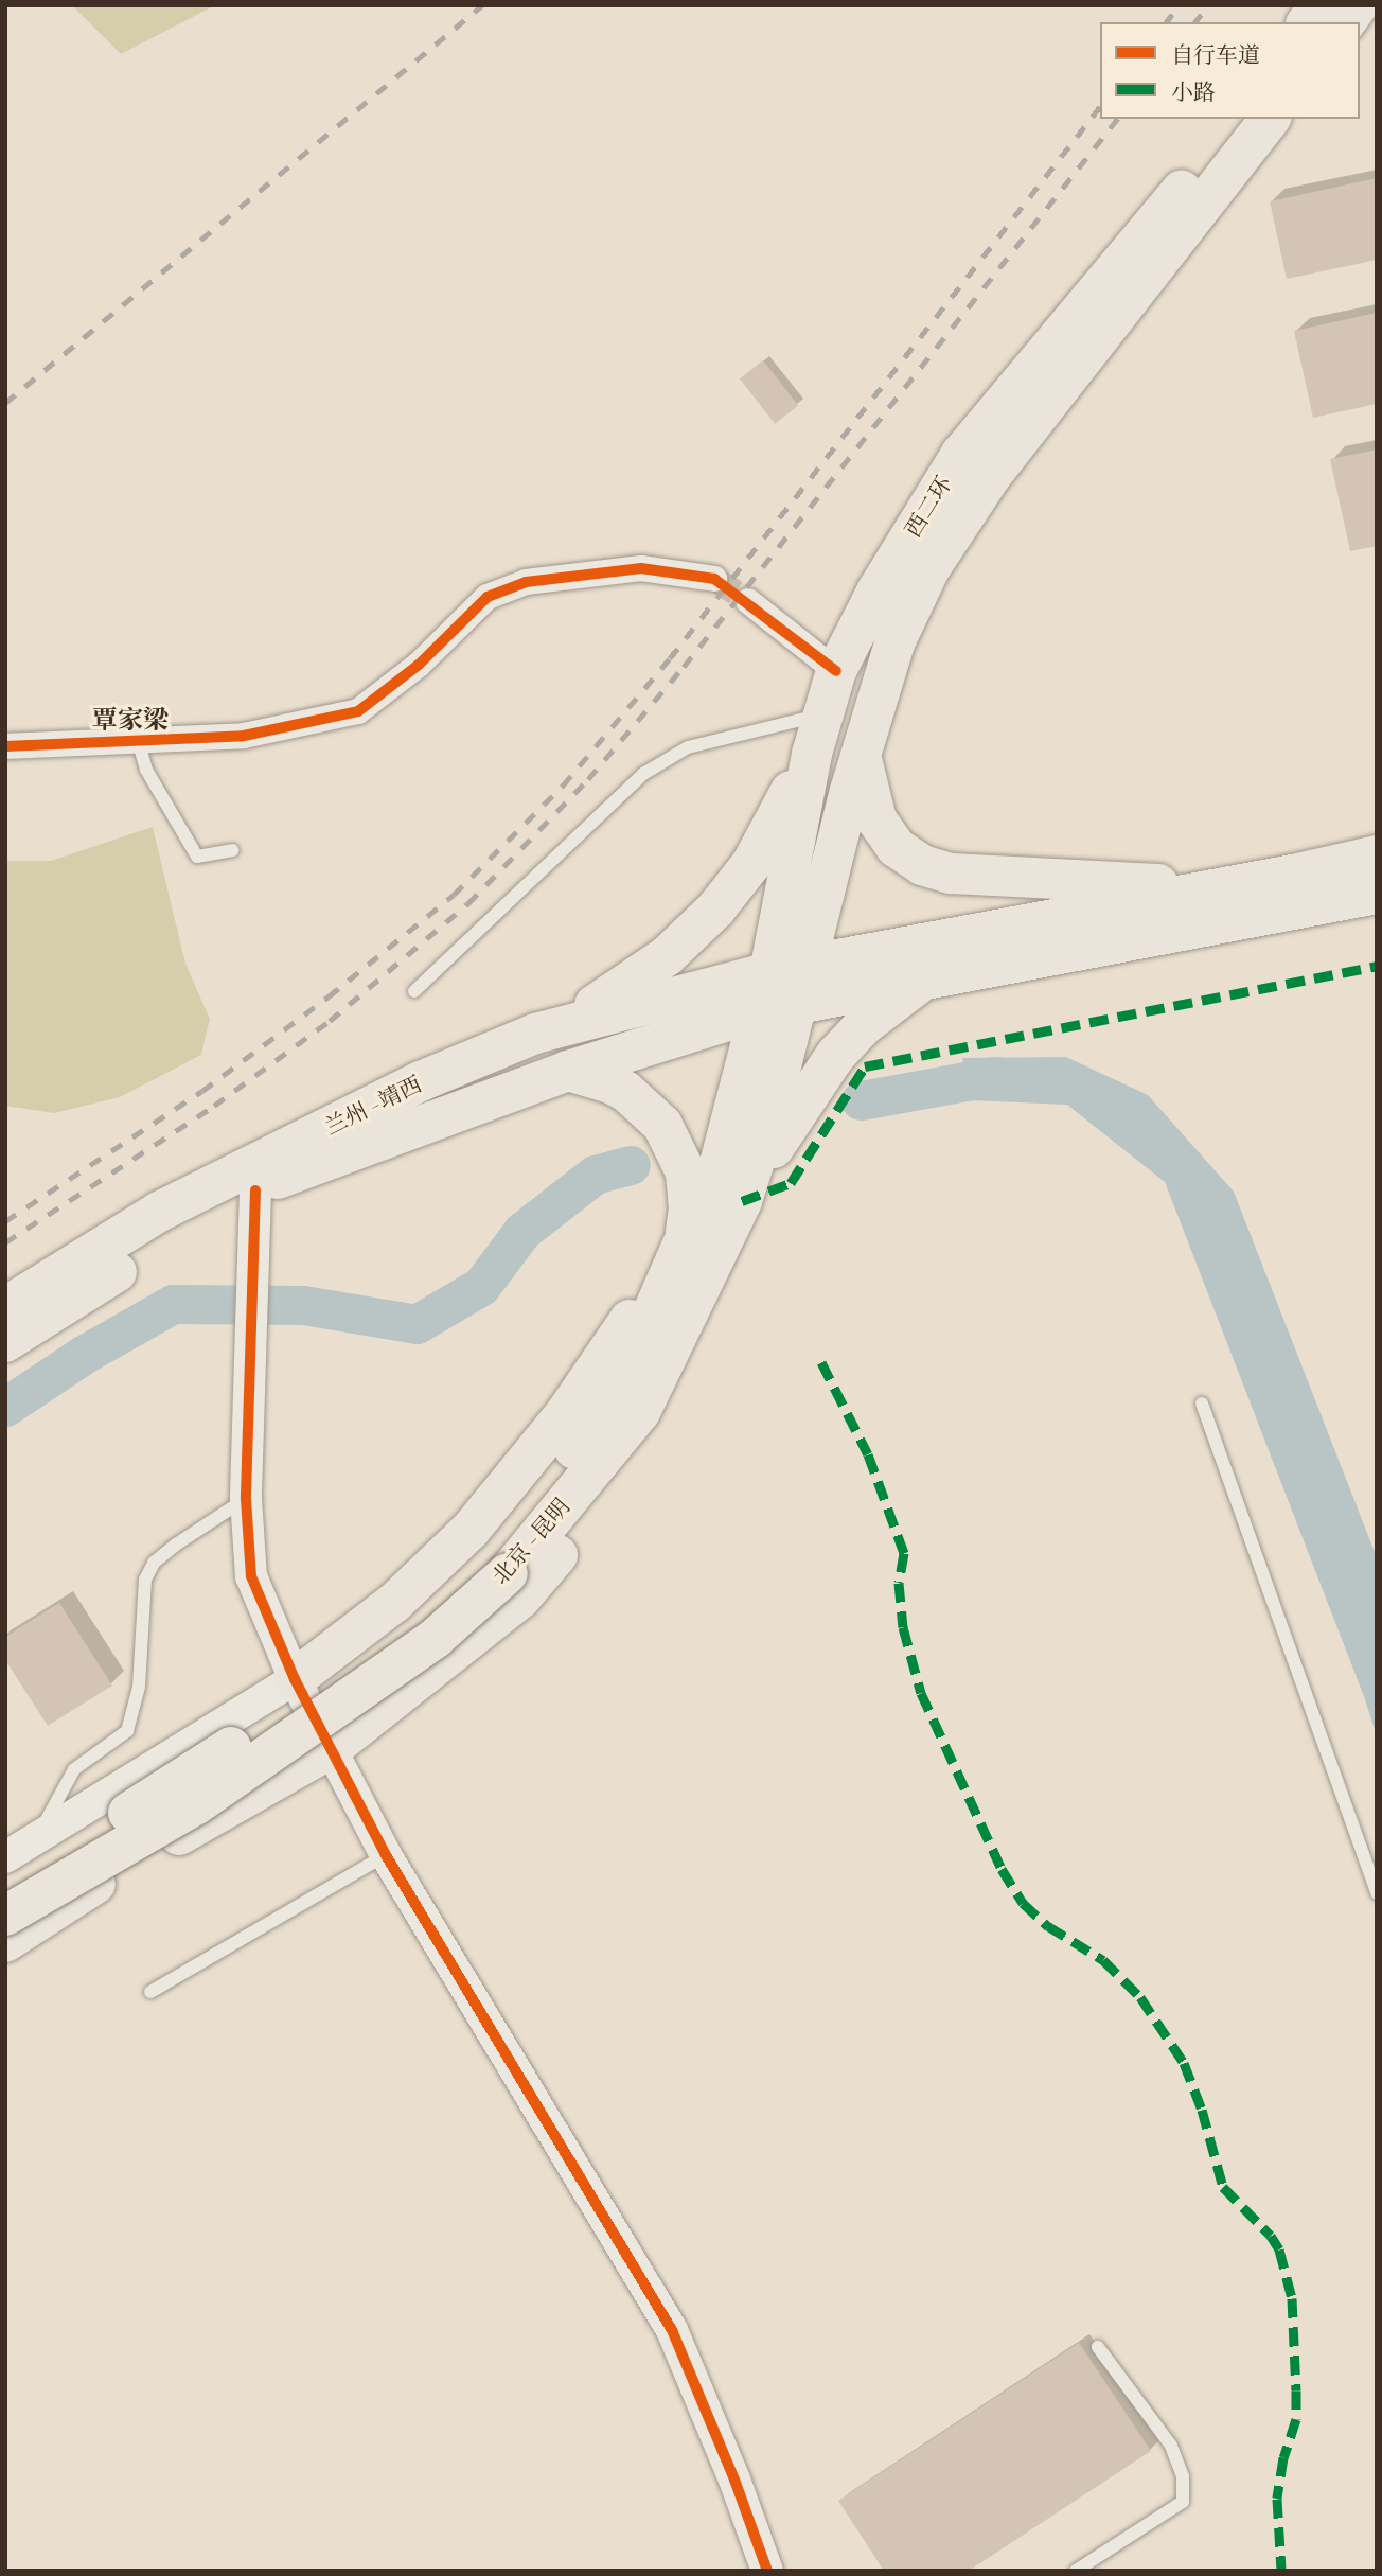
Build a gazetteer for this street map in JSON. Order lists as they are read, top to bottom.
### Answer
{
  "streets": {
    "highway": ["西二环", "兰州 - 靖西", "北京 - 昆明"]
  },
  "crossings": [
    ["西二环", "兰州 - 靖西"],
    ["西二环", "北京 - 昆明"],
    ["兰州 - 靖西", "北京 - 昆明"]
  ],
  "districts": ["覃家梁"],
  "legend": ["自行车道", "小路"]
}
